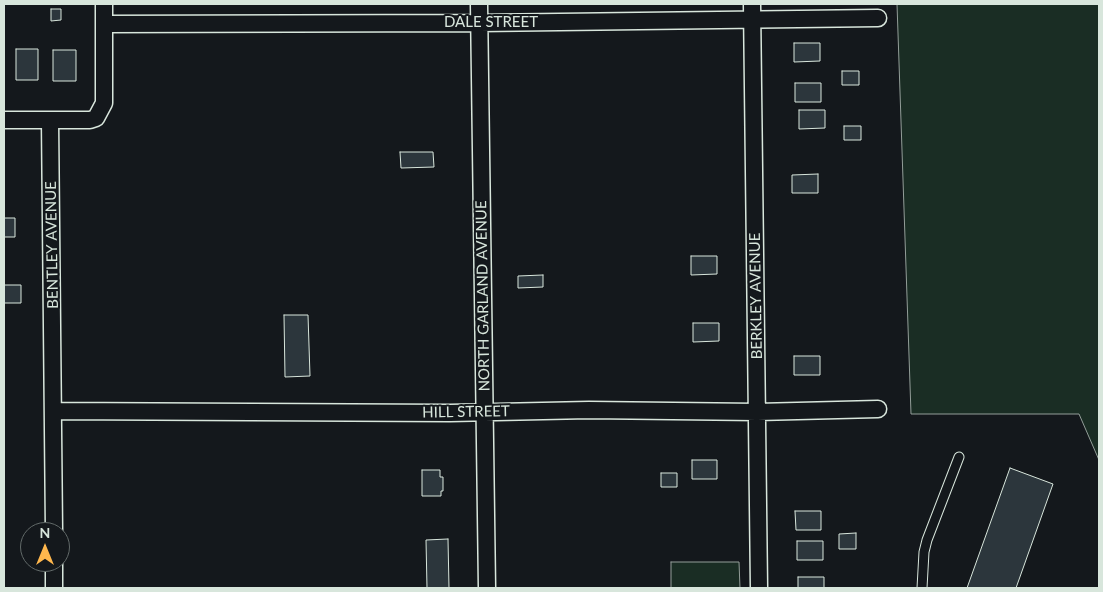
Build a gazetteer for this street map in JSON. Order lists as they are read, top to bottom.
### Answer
{
  "streets": {
    "street": [
      "DALE STREET",
      "BENTLEY AVENUE",
      "NORTH GARLAND AVENUE",
      "BERKLEY AVENUE",
      "HILL STREET"
    ]
  },
  "crossings": [
    ["DALE STREET", "NORTH GARLAND AVENUE"],
    ["DALE STREET", "BERKLEY AVENUE"],
    ["BENTLEY AVENUE", "HILL STREET"],
    ["NORTH GARLAND AVENUE", "HILL STREET"],
    ["BERKLEY AVENUE", "HILL STREET"]
  ],
  "north": "top"
}
